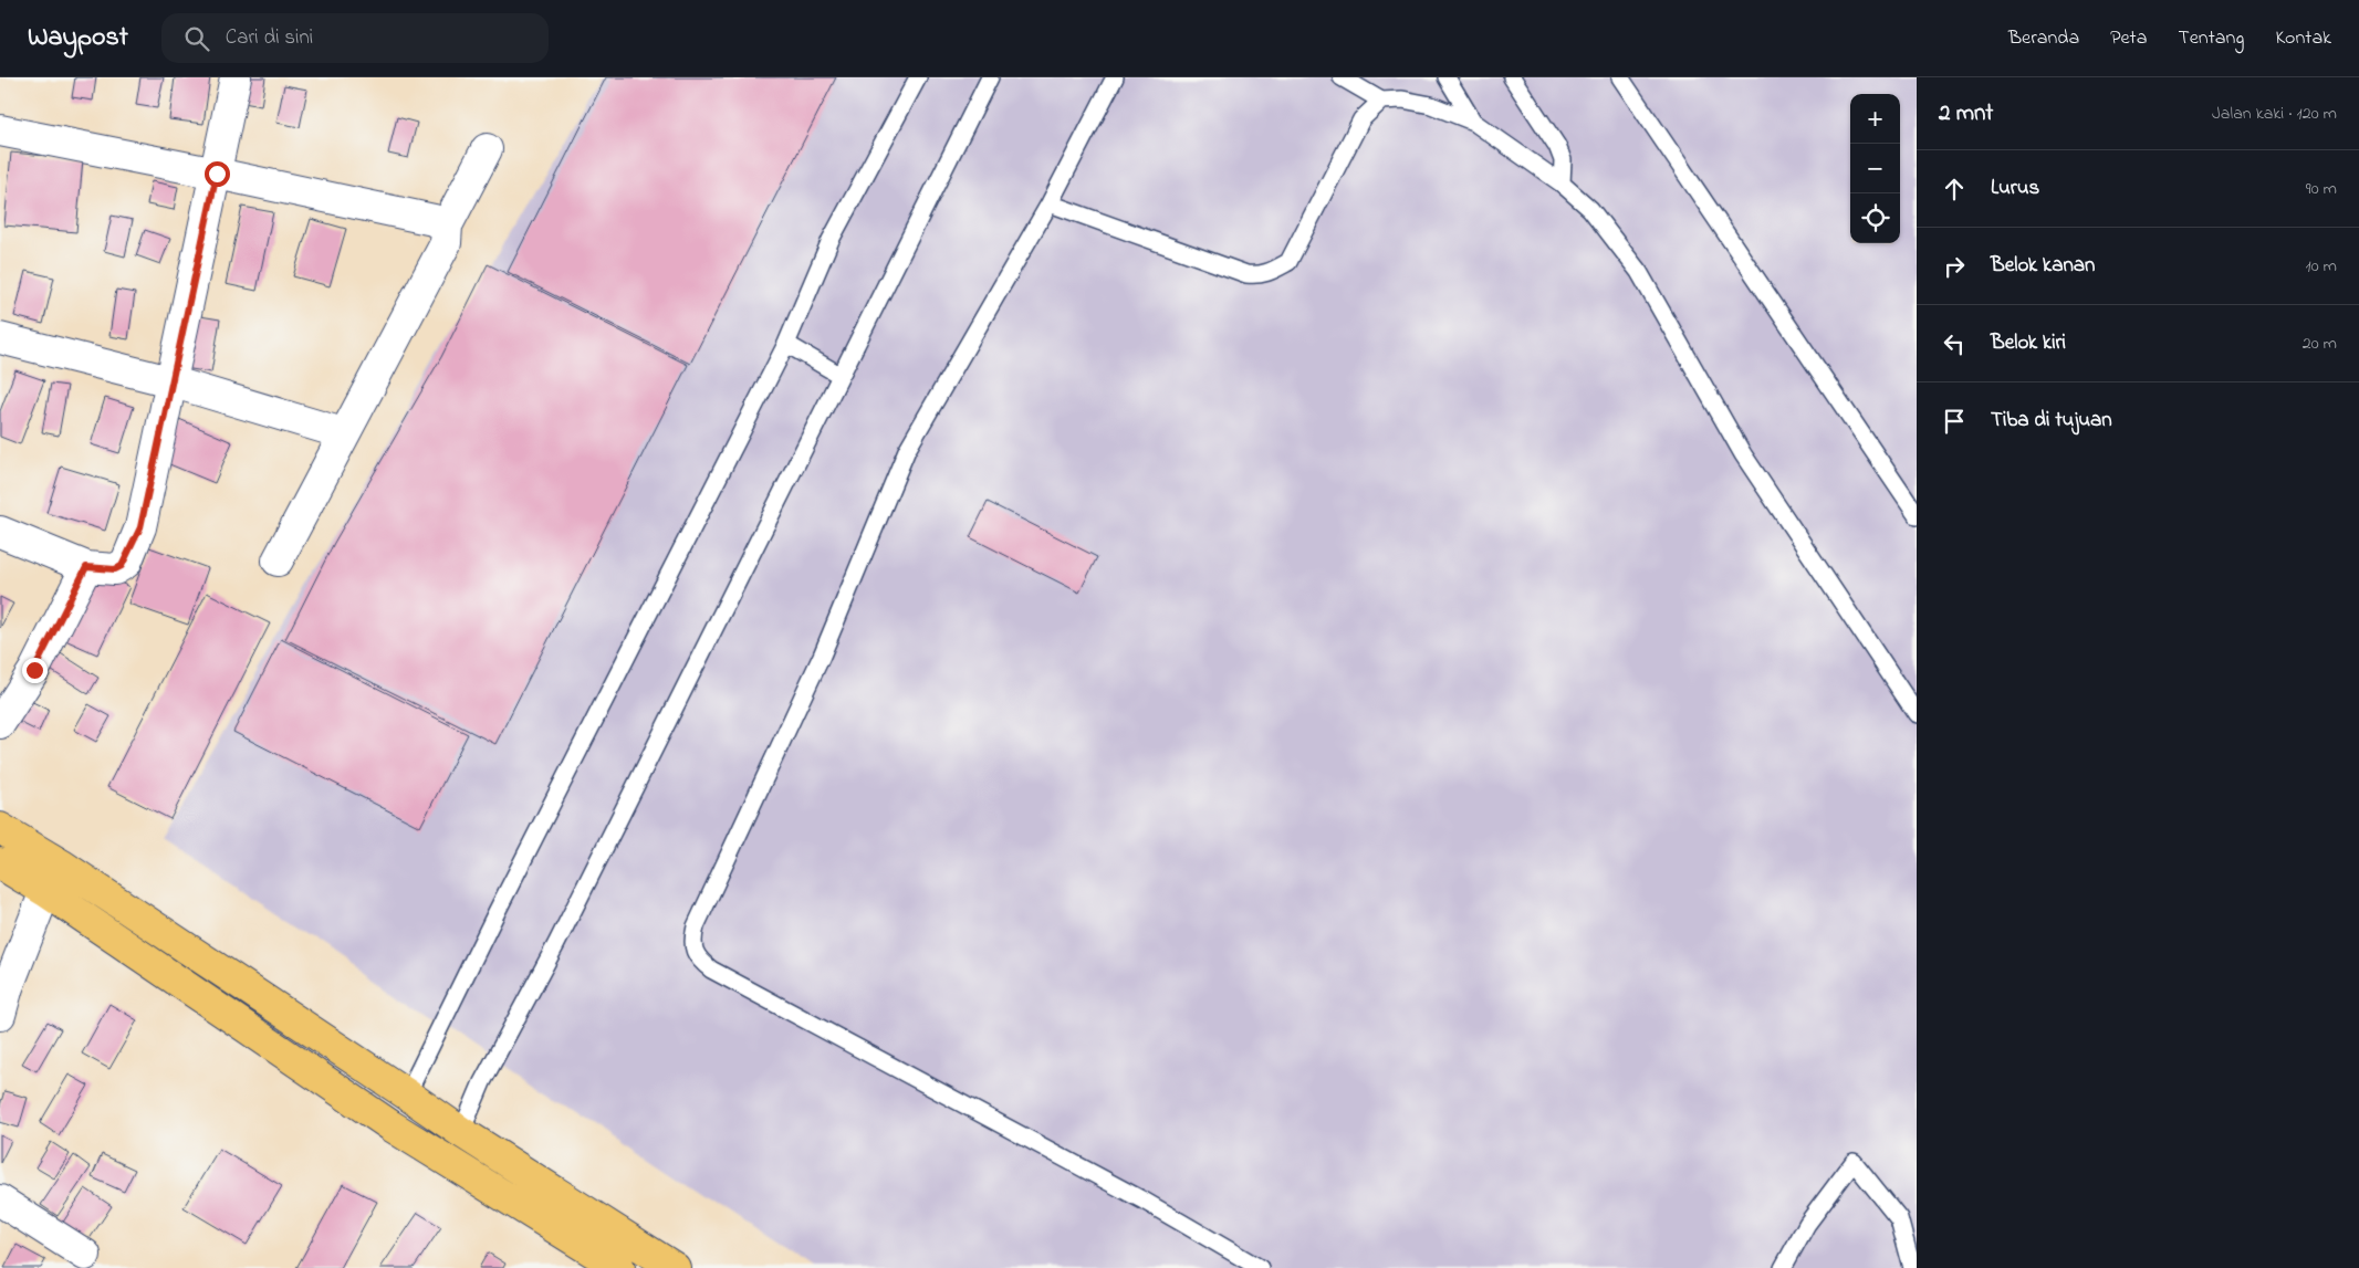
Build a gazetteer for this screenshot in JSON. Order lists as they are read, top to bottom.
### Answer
{
  "page": {
    "header": "Waypost",
    "search": "Cari di sini",
    "nav": [
      "Beranda",
      "Peta",
      "Tentang",
      "Kontak"
    ],
    "heading": ["2 mnt", "Jalan kaki · 120 m"],
    "map_buttons": ["+", "−"],
    "list": [
      ["Lurus", "90 m"],
      ["Belok kanan", "10 m"],
      ["Belok kiri", "20 m"],
      "Tiba di tujuan"
    ]
  }
}
